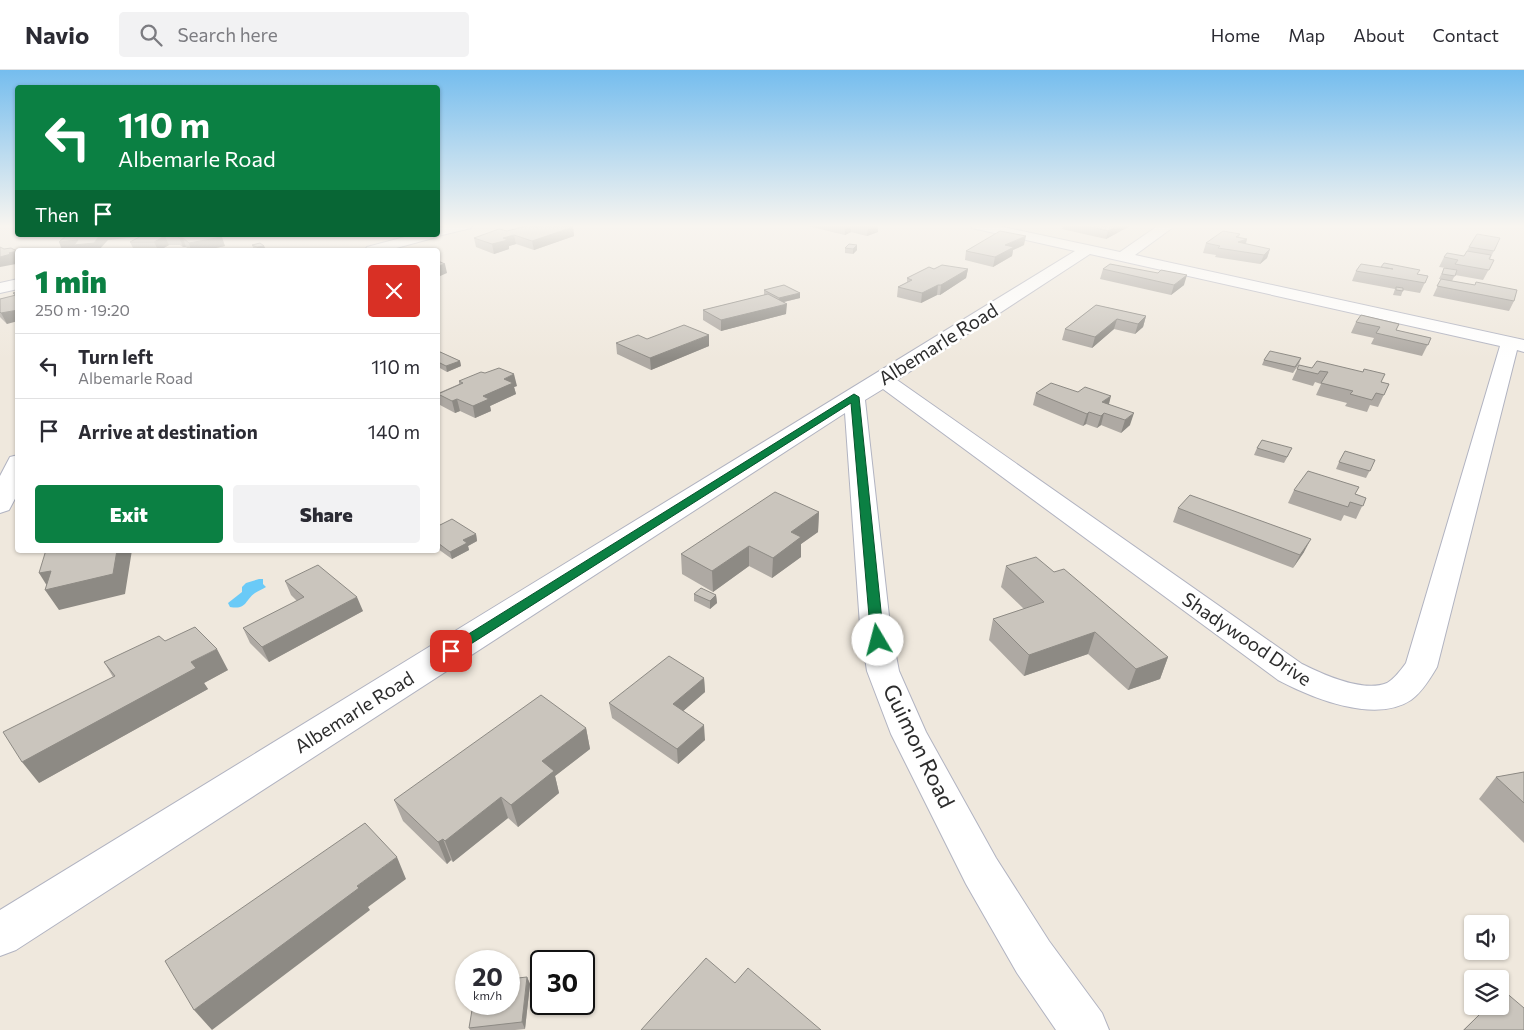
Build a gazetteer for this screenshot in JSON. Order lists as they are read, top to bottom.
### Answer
{
  "streets": {
    "street": ["Albemarle Road", "Shadywood Drive", "Guimon Road"]
  },
  "crossings": [
    ["Albemarle Road", "Shadywood Drive"],
    ["Albemarle Road", "Guimon Road"]
  ],
  "page": {
    "header": "Navio",
    "search": "Search here",
    "nav": [
      "Home",
      "Map",
      "About",
      "Contact"
    ],
    "turn": ["110 m", "Albemarle Road"],
    "then": "Then",
    "heading": ["1 min", "250 m · 19:20"],
    "list": [
      {
        "name": "Turn left",
        "note": "Albemarle Road",
        "value": "110 m"
      },
      {
        "name": "Arrive at destination",
        "value": "140 m"
      }
    ],
    "buttons": ["Exit", "Share"],
    "speed": "20 km/h",
    "limit": "30"
  }
}
